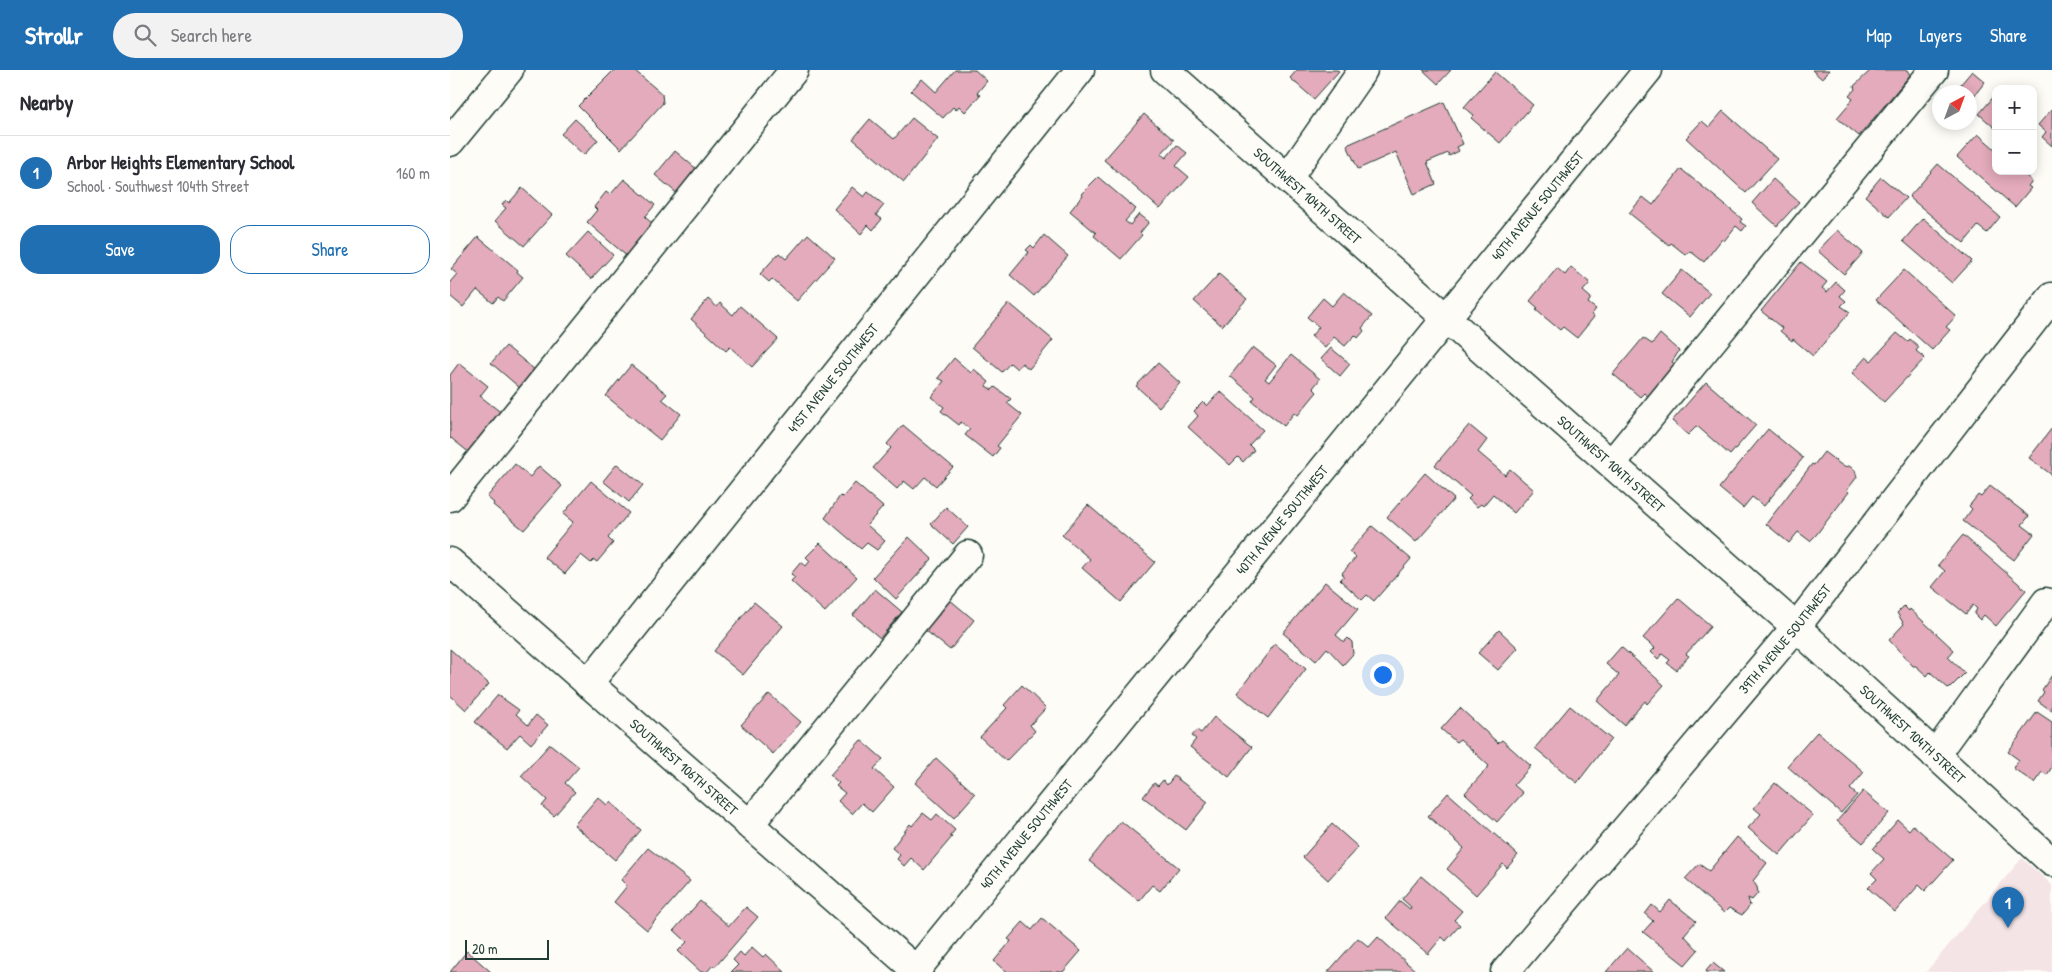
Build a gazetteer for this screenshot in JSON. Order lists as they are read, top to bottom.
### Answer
{
  "streets": {
    "street": [
      "SOUTHWEST 104TH STREET",
      "40TH AVENUE SOUTHWEST",
      "41ST AVENUE SOUTHWEST",
      "39TH AVENUE SOUTHWEST",
      "SOUTHWEST 106TH STREET"
    ]
  },
  "crossings": [
    ["SOUTHWEST 104TH STREET", "40TH AVENUE SOUTHWEST"],
    ["SOUTHWEST 104TH STREET", "39TH AVENUE SOUTHWEST"],
    ["40TH AVENUE SOUTHWEST", "SOUTHWEST 106TH STREET"],
    ["41ST AVENUE SOUTHWEST", "SOUTHWEST 106TH STREET"]
  ],
  "scale_bar": "20 m",
  "north": "top right",
  "page": {
    "header": "Strollr",
    "search": "Search here",
    "nav": ["Map", "Layers", "Share"],
    "heading": "Nearby",
    "map_buttons": ["+", "−"],
    "list": [
      {
        "mark": "1",
        "name": "Arbor Heights Elementary School",
        "note": "School · Southwest 104th Street",
        "value": "160 m"
      }
    ],
    "buttons": ["Save", "Share"],
    "pins": "1",
    "scale": "20 m"
  }
}
